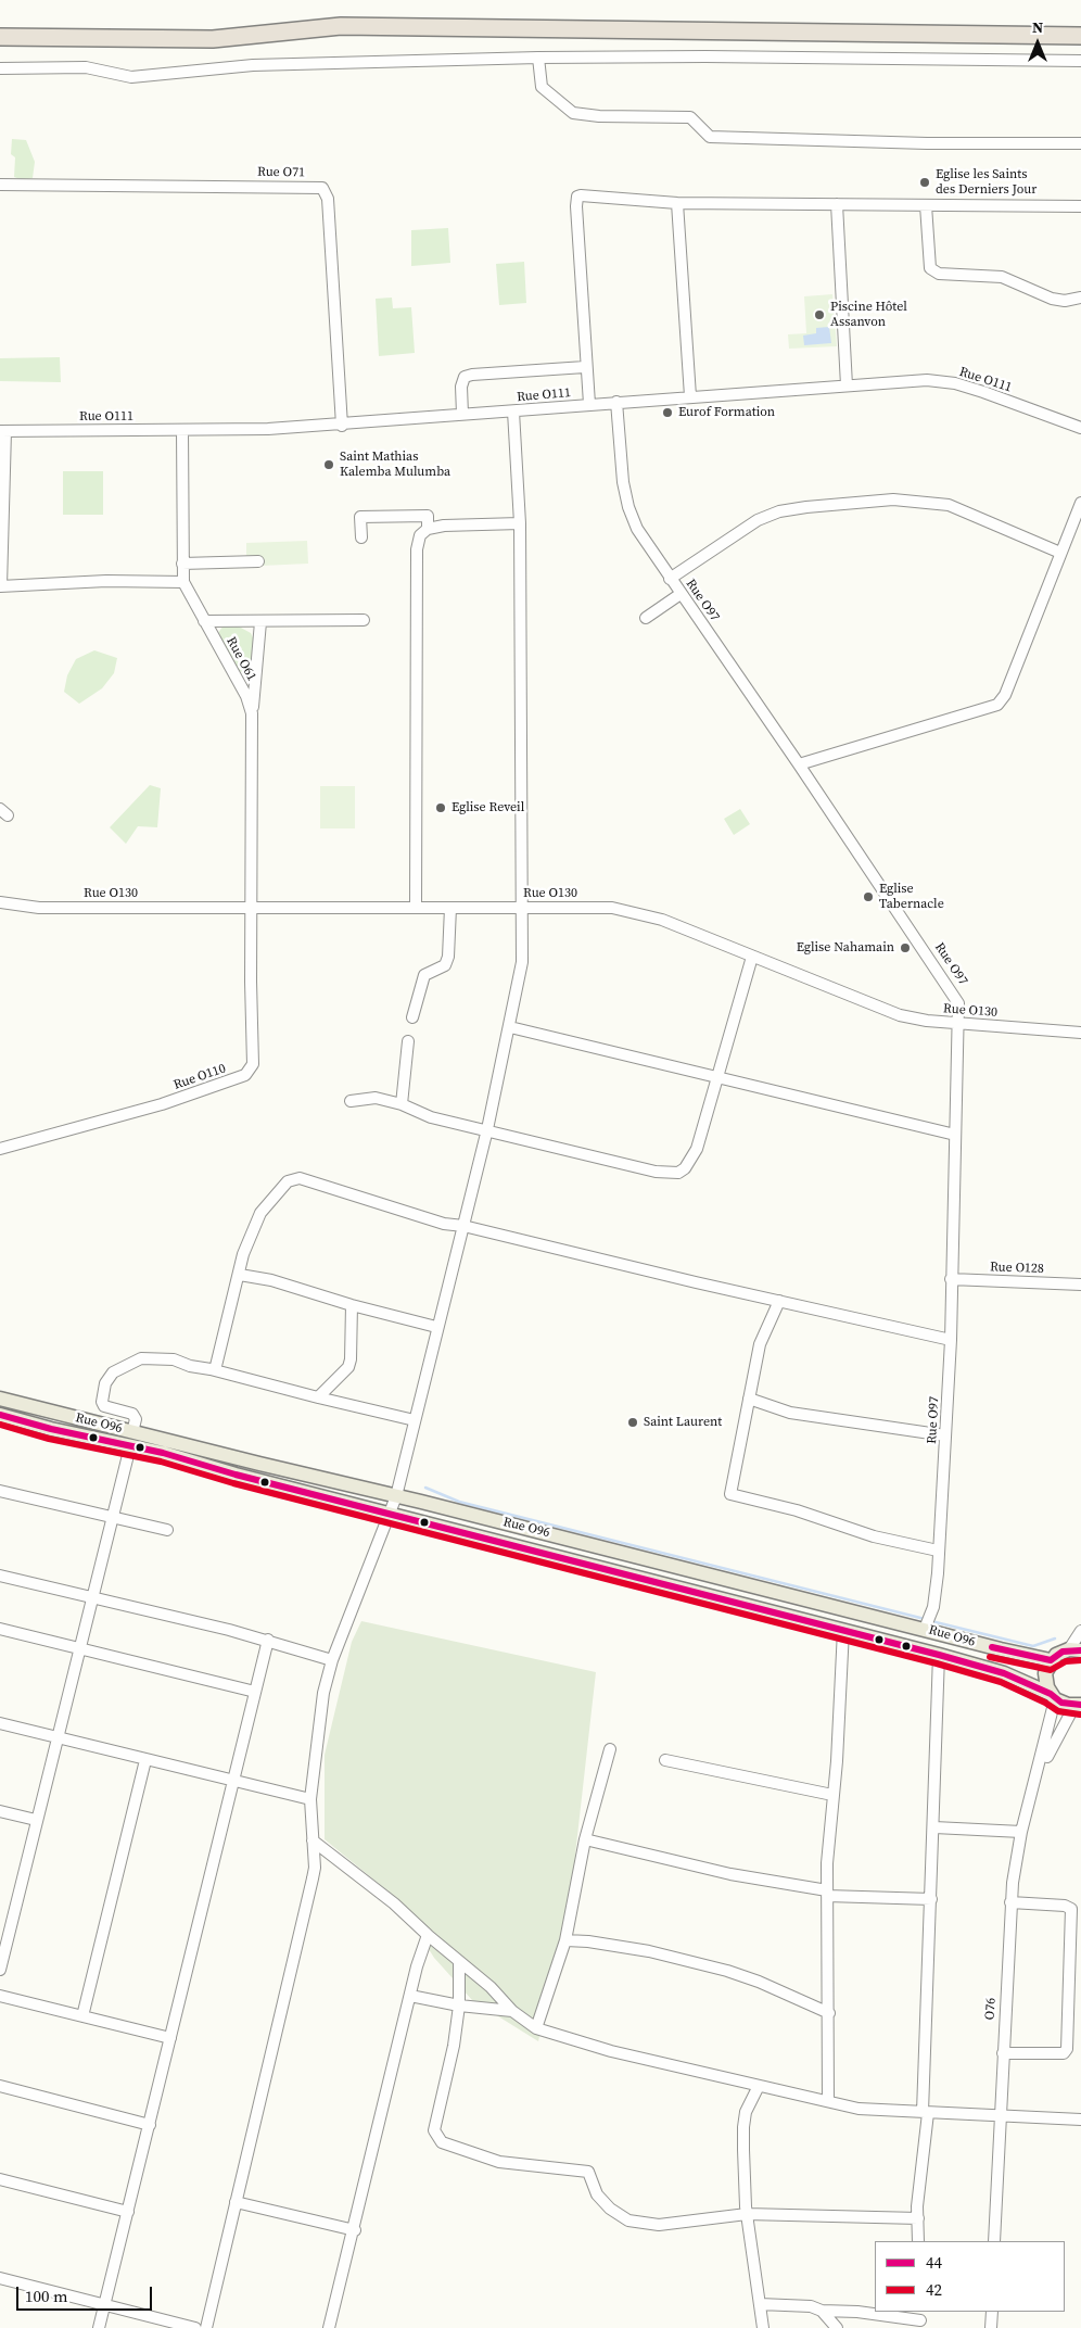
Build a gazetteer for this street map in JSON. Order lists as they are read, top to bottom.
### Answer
{
  "streets": {
    "main road": ["Rue O96"],
    "street": [
      "Rue O71",
      "Rue O111",
      "Rue O97",
      "Rue O61",
      "Rue O130",
      "Rue O110",
      "Rue O128",
      "O76"
    ]
  },
  "crossings": [
    ["Rue O71", "Rue O111"],
    ["Rue O111", "Rue O97"],
    ["Rue O111", "Rue O61"],
    ["Rue O97", "Rue O130"],
    ["Rue O97", "Rue O128"],
    ["Rue O97", "Rue O96"],
    ["Rue O61", "Rue O130"],
    ["Rue O61", "Rue O110"],
    ["Rue O130", "Rue O110"]
  ],
  "places": [
    "Eglise les Saints des Derniers Jour",
    "Piscine Hôtel Assanvon",
    "Eurof Formation",
    "Saint Mathias Kalemba Mulumba",
    "Eglise Reveil",
    "Eglise Tabernacle",
    "Eglise Nahamain",
    "Saint Laurent"
  ],
  "lines": ["transit line 44", "transit line 42"],
  "legend": ["44", "42"],
  "scale_bar": "100 m",
  "north": "top"
}
